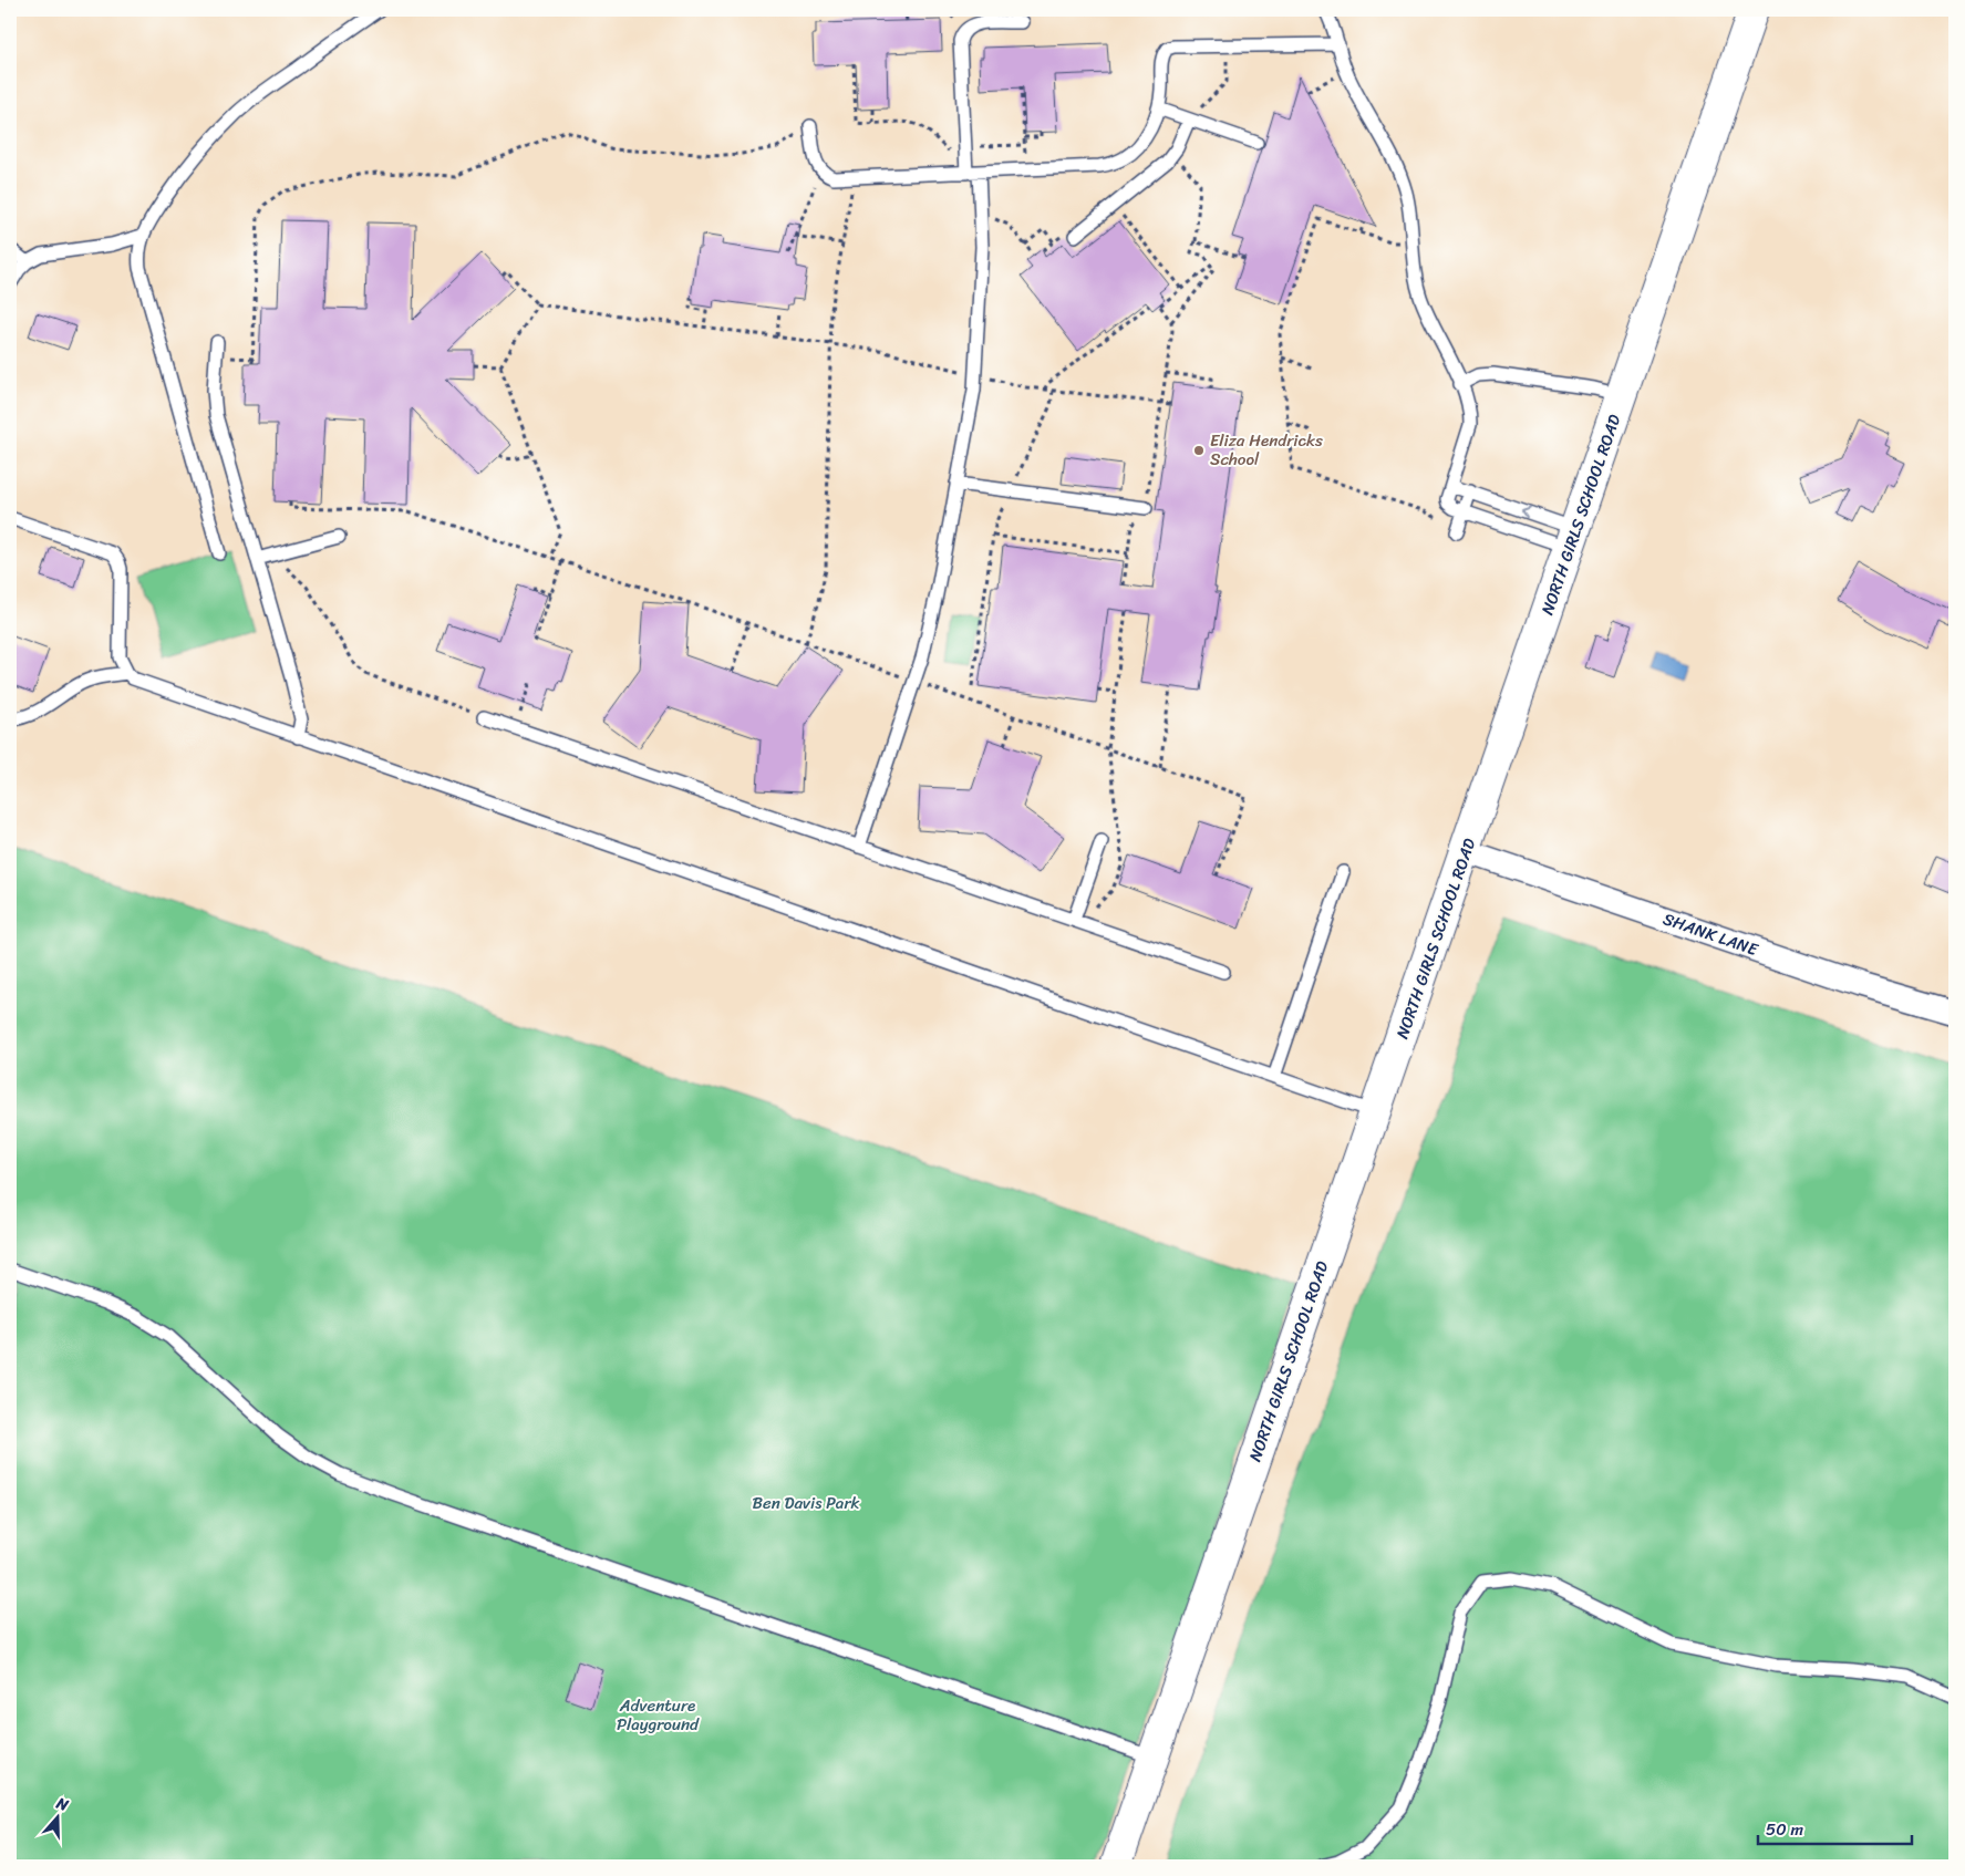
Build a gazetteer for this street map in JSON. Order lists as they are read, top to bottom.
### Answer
{
  "streets": {
    "main road": ["NORTH GIRLS SCHOOL ROAD"],
    "street": ["SHANK LANE"]
  },
  "crossings": [
    ["NORTH GIRLS SCHOOL ROAD", "SHANK LANE"]
  ],
  "parks": ["Ben Davis Park", "Adventure Playground"],
  "places": ["Eliza Hendricks School"],
  "scale_bar": "50 m",
  "north": "top"
}
